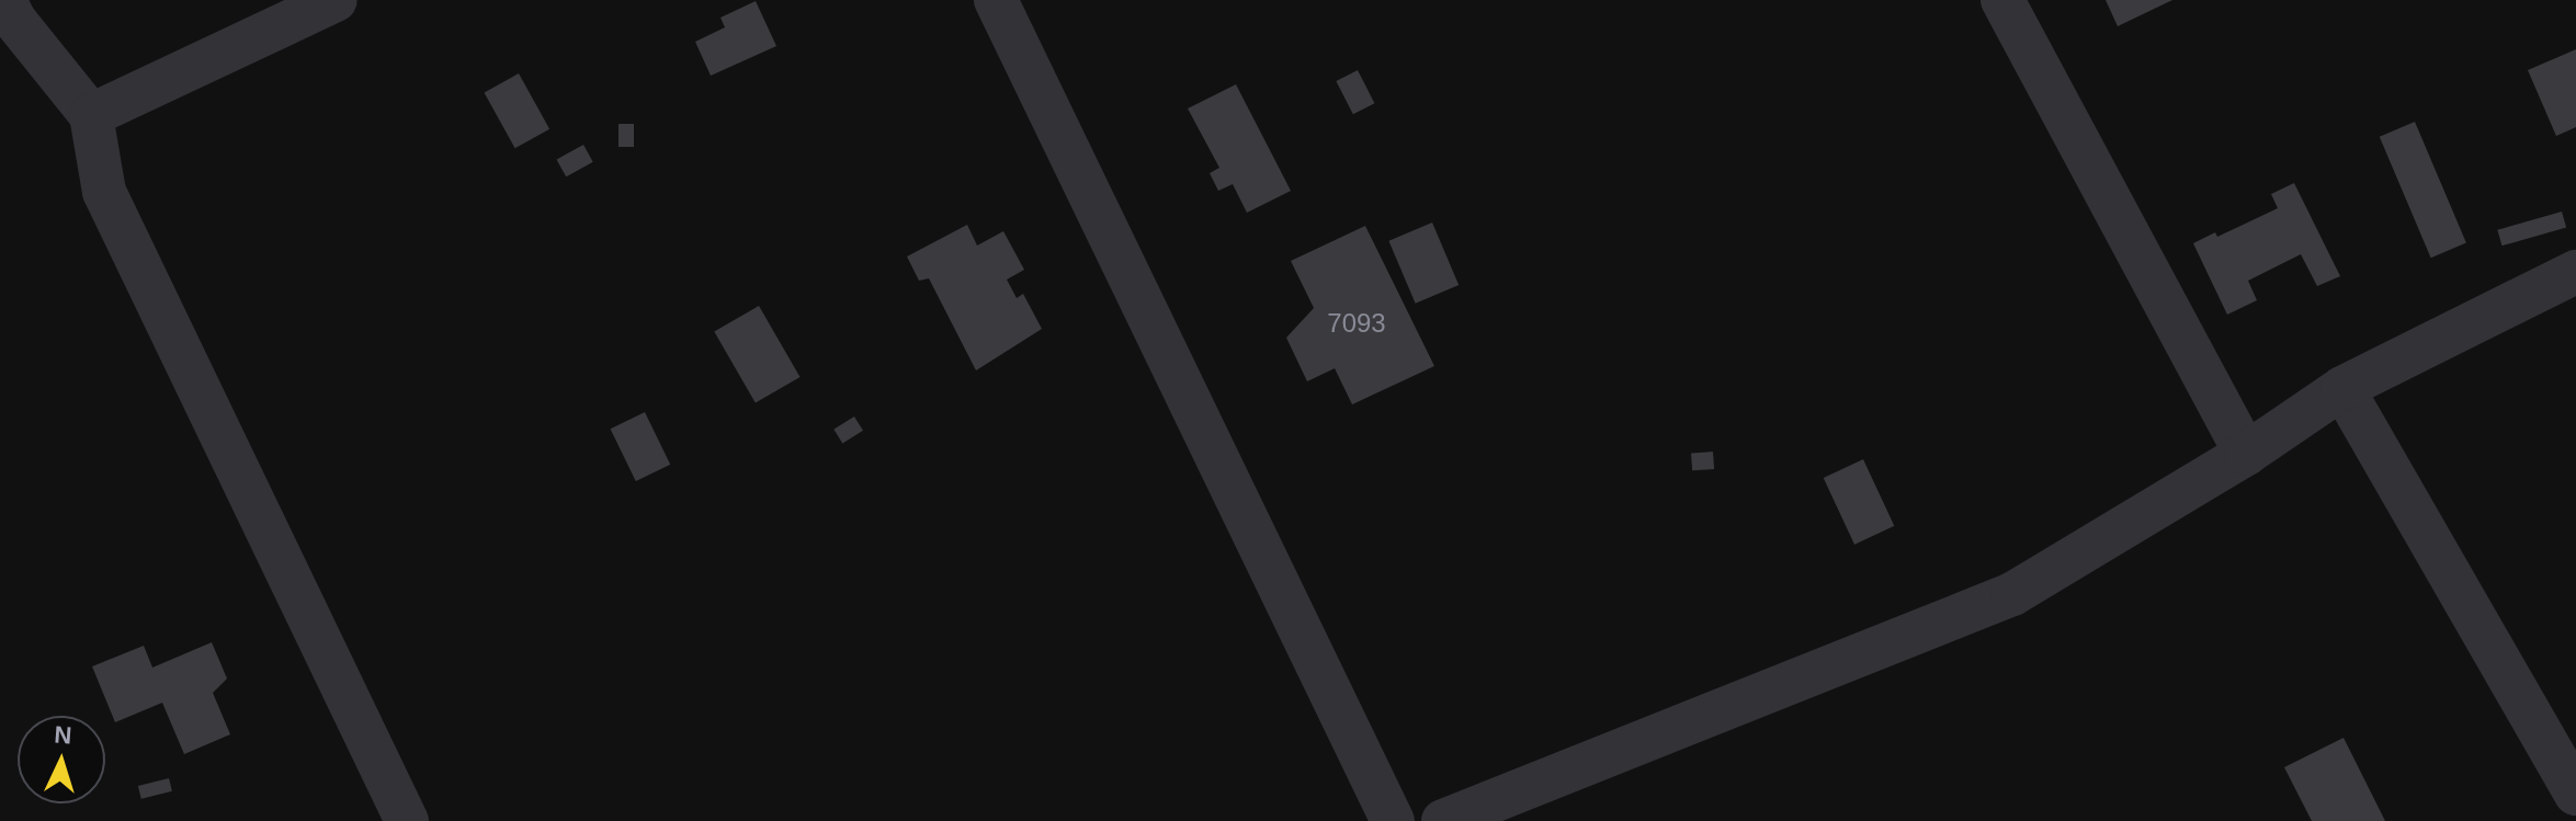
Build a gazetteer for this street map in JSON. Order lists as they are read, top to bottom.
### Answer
{
  "house_numbers": ["7093"],
  "north": "top"
}
